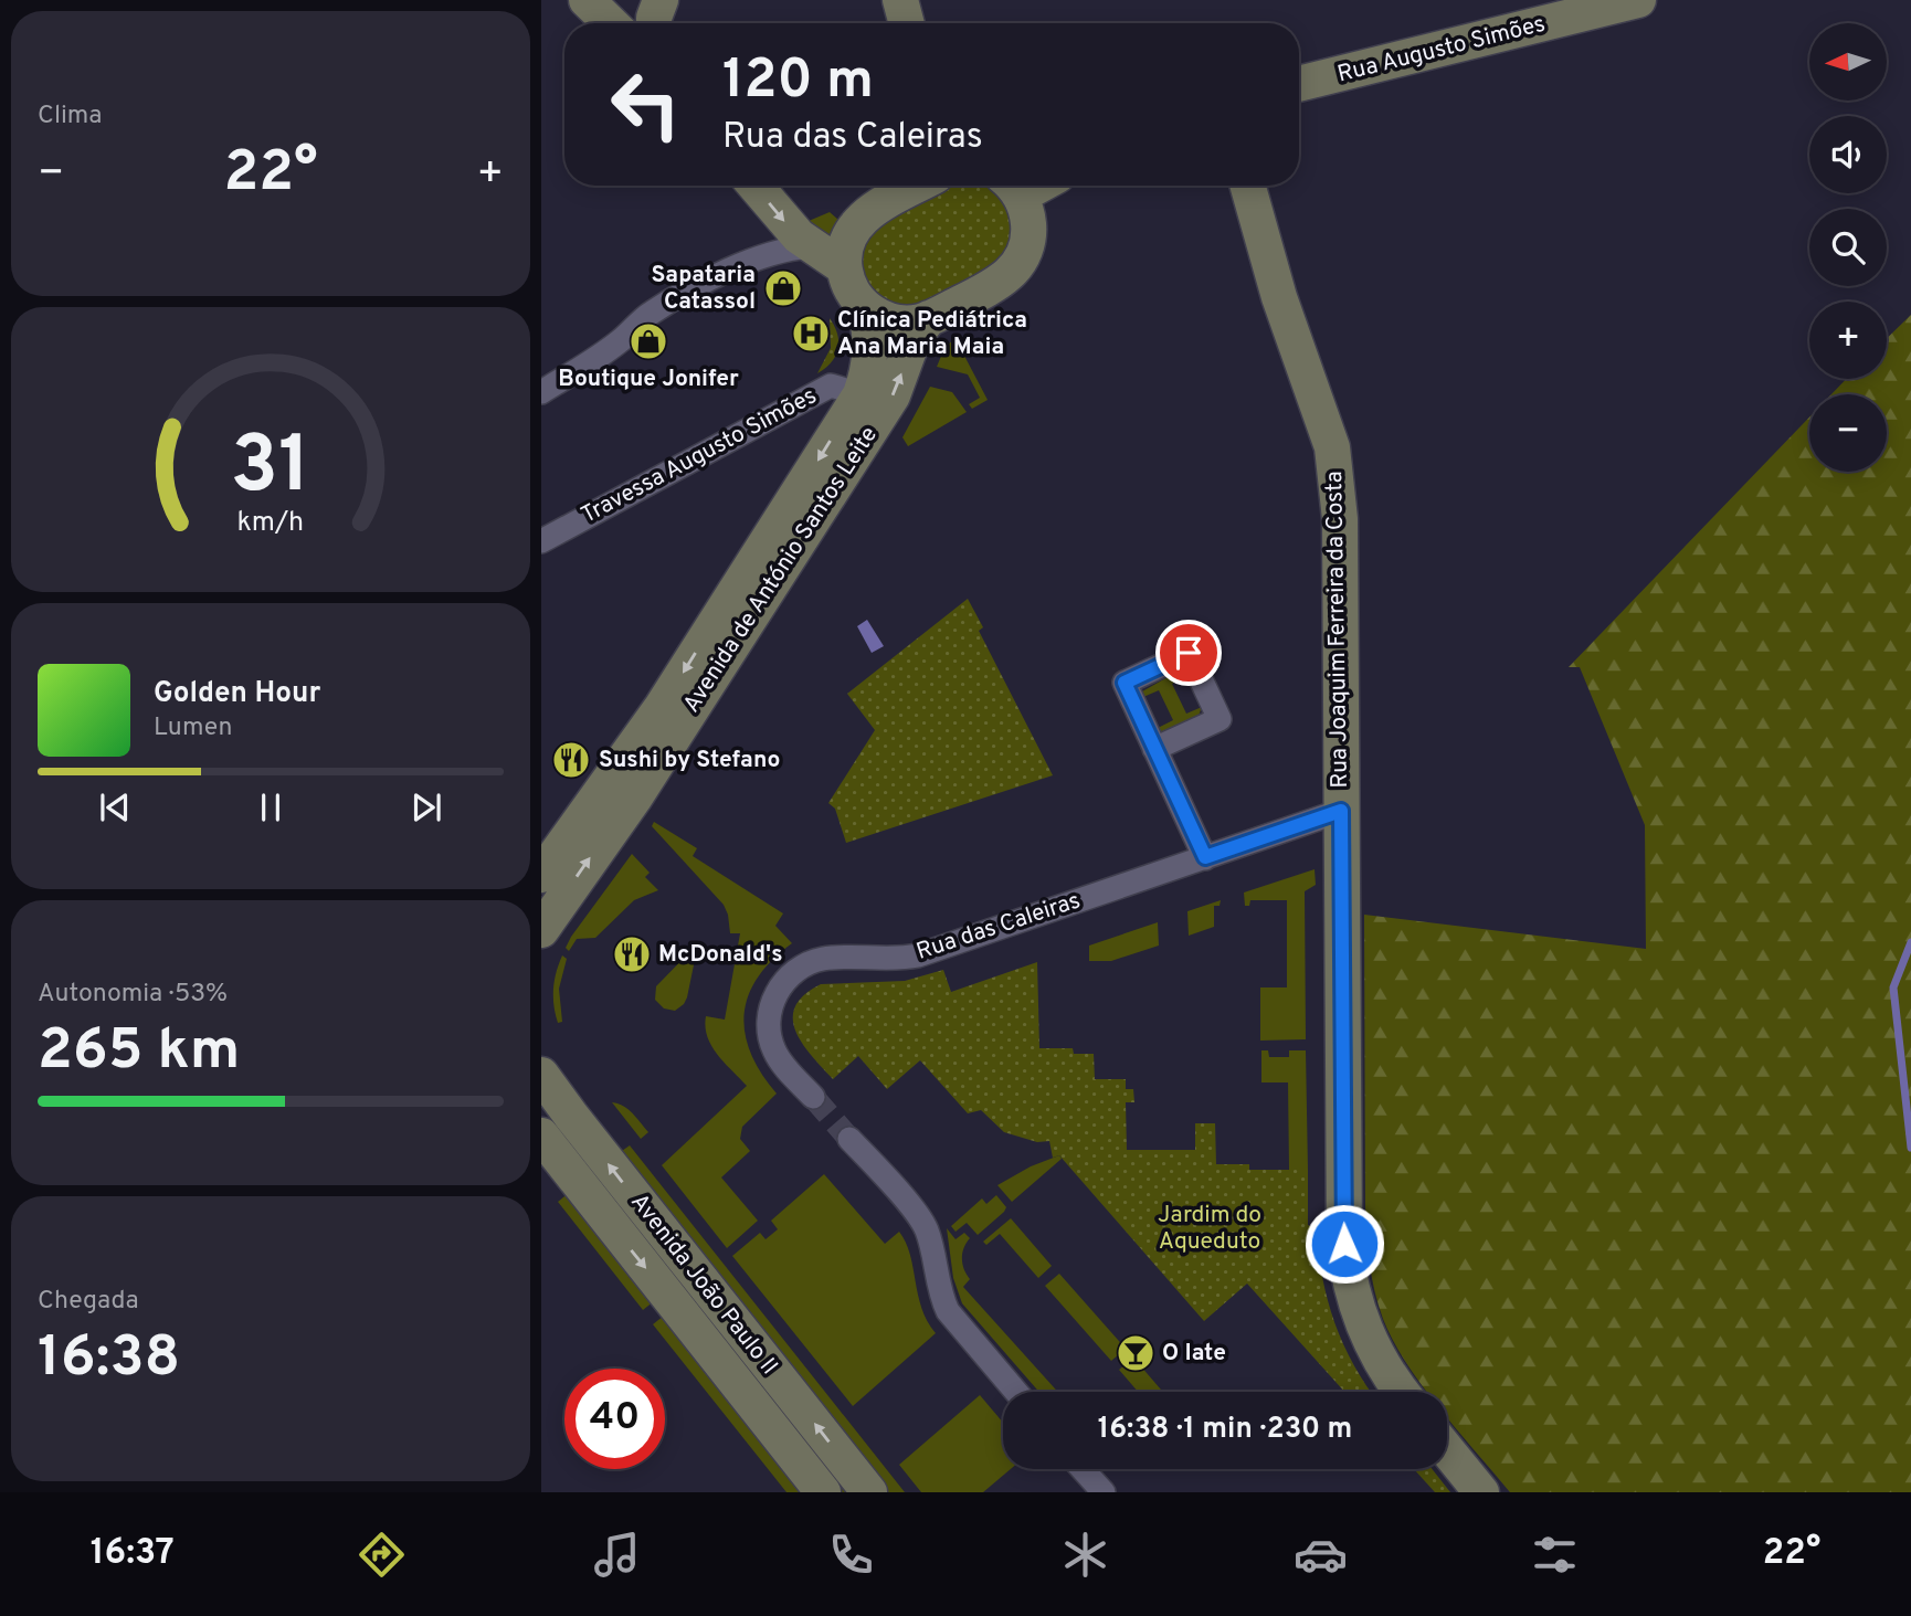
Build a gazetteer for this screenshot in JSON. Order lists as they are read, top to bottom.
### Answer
{
  "streets": {
    "main road": [
      "Rua Augusto Simões",
      "Avenida de António Santos Leite",
      "Rua Joaquim Ferreira da Costa",
      "Avenida João Paulo II"
    ],
    "street": ["Travessa Augusto Simões", "Rua das Caleiras"]
  },
  "crossings": [
    ["Travessa Augusto Simões", "Avenida de António Santos Leite"],
    ["Rua Joaquim Ferreira da Costa", "Rua das Caleiras"]
  ],
  "parks": ["Jardim do Aqueduto"],
  "places": {
    "shop": ["Sapataria Catassol", "Boutique Jonifer"],
    "hospital": ["Clínica Pediátrica Ana Maria Maia"],
    "restaurant": ["Sushi by Stefano", "McDonald's"],
    "bar": ["O Iate"]
  },
  "north": "left",
  "page": {
    "tile": [
      "Clima",
      ["Autonomia · 53%", "265 km"],
      ["Chegada", "16:38"]
    ],
    "map_buttons": ["+", "−"],
    "turn": ["120 m", "Rua das Caleiras"],
    "heat": ["−", "22°", "+"],
    "song": ["Golden Hour", "Lumen"],
    "limit": "40",
    "trip": "16:38 · 1 min · 230 m",
    "tabs": ["16:37", "22°"],
    "gauge": ["31", "km/h"]
  }
}
